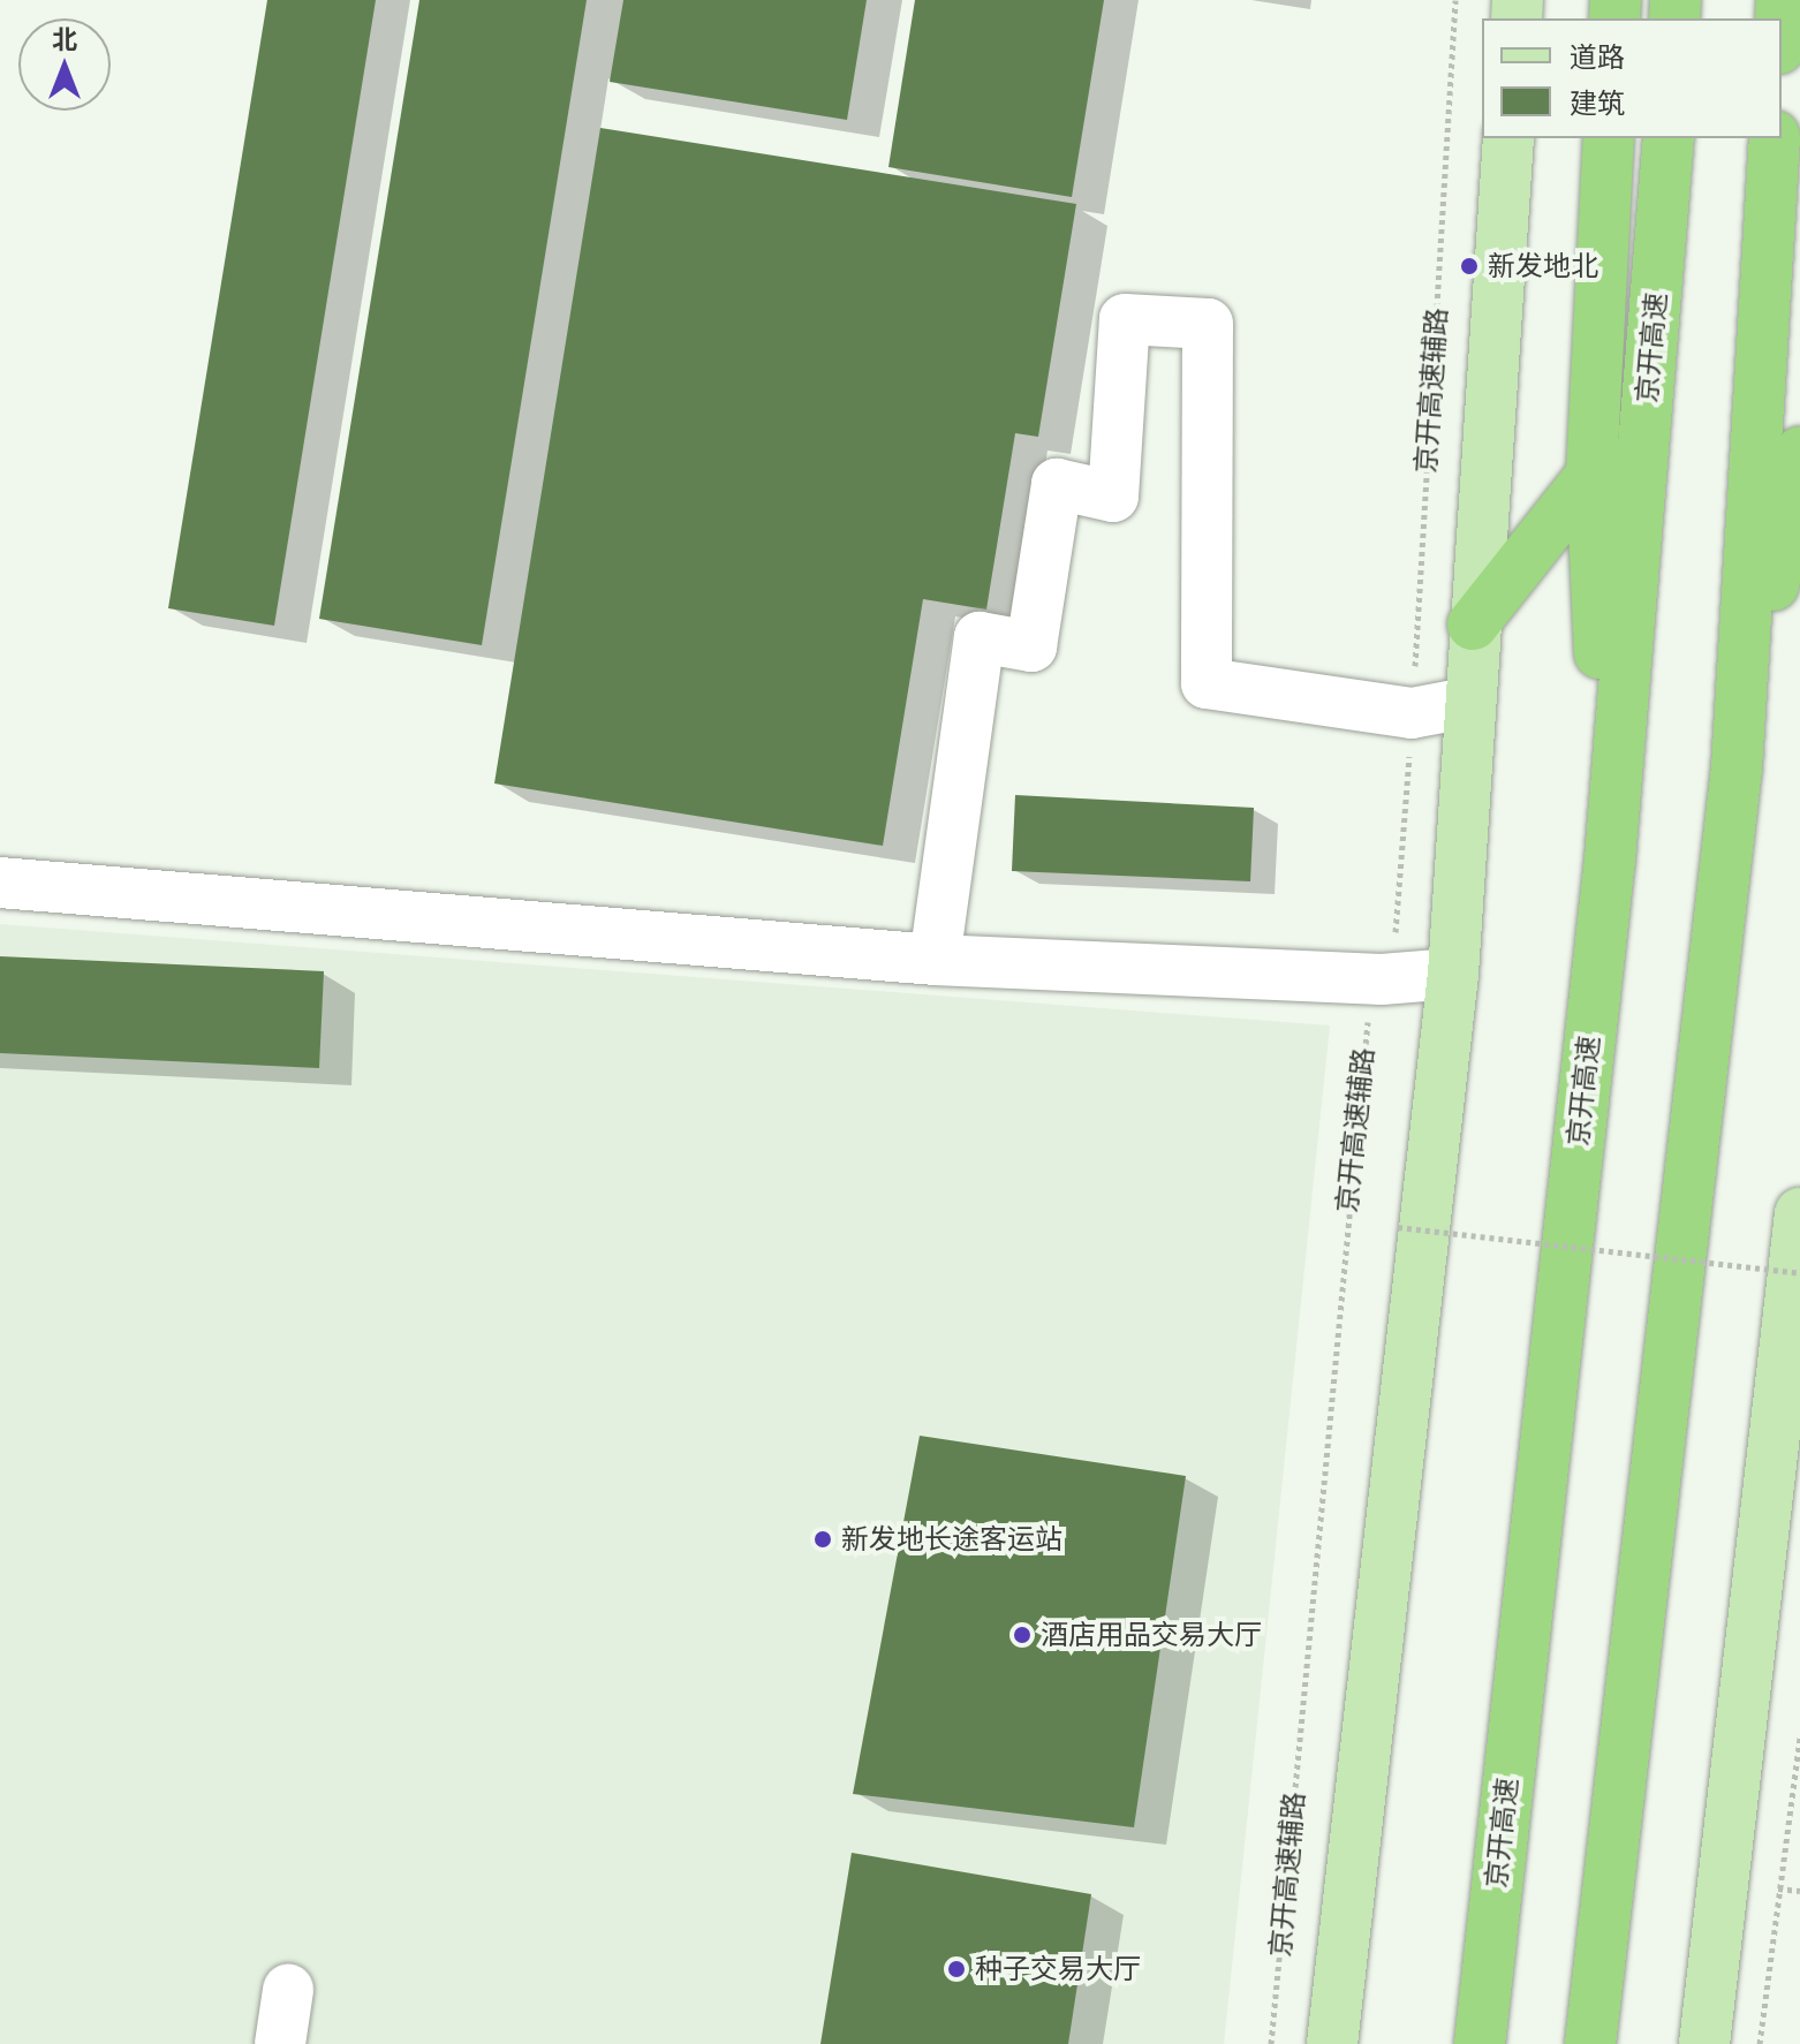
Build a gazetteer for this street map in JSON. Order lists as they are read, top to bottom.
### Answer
{
  "streets": {
    "highway": ["京开高速"],
    "path": ["京开高速辅路"]
  },
  "places": [
    "新发地北",
    "新发地长途客运站",
    "酒店用品交易大厅",
    "种子交易大厅"
  ],
  "legend": ["道路", "建筑"],
  "north": "top"
}
